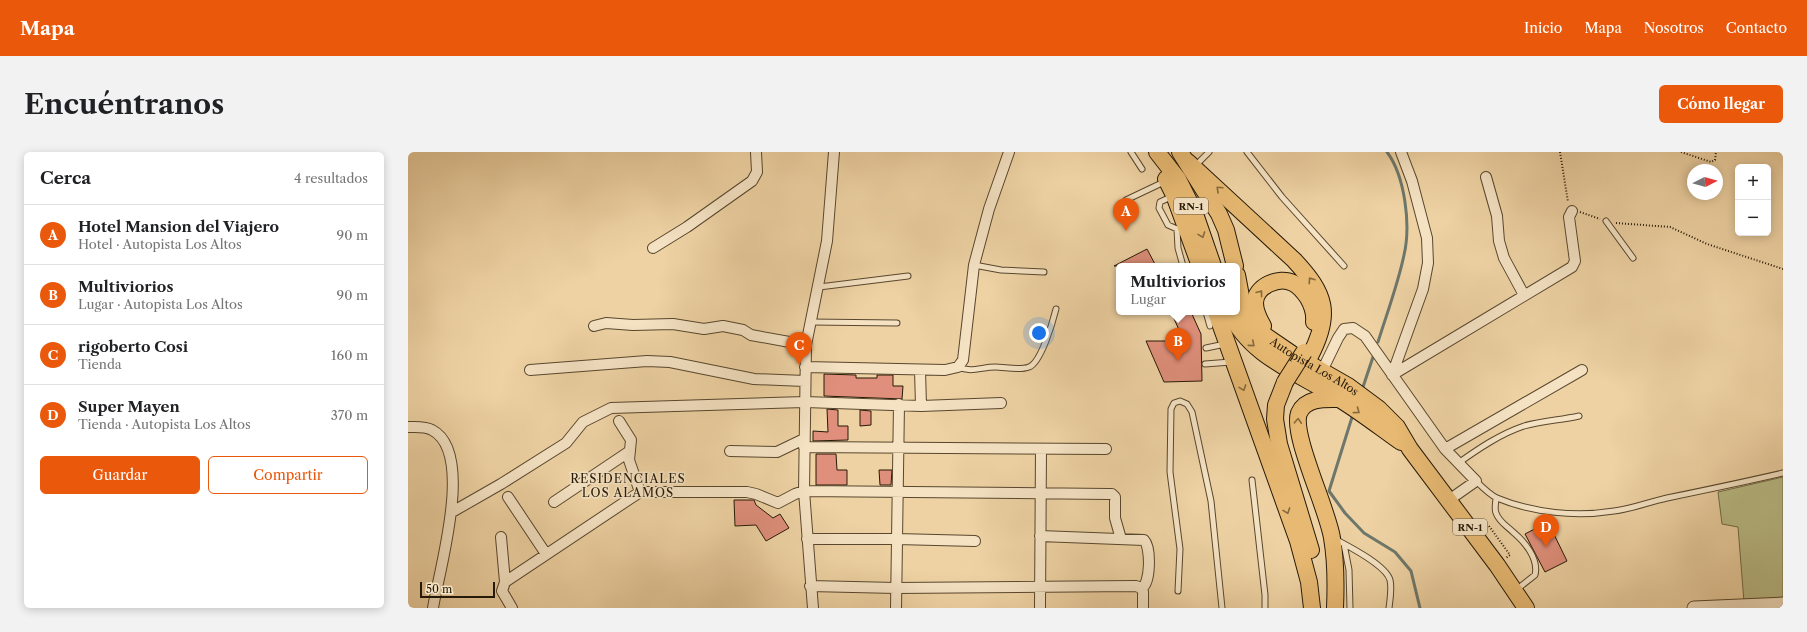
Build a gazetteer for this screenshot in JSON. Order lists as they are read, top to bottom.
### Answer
{
  "streets": {
    "main road": ["RN-1", "Autopista Los Altos"]
  },
  "districts": ["RESIDENCIALES LOS ALAMOS"],
  "scale_bar": "50 m",
  "north": "right",
  "page": {
    "header": "Mapa",
    "nav": [
      "Inicio",
      "Mapa",
      "Nosotros",
      "Contacto"
    ],
    "buttons": [
      "Cómo llegar",
      ["Guardar", "Compartir"]
    ],
    "title": "Encuéntranos",
    "heading": ["Cerca", "4 resultados"],
    "map_buttons": ["+", "−"],
    "pins": [
      "A",
      "B",
      "C",
      "D"
    ],
    "list": [
      {
        "mark": "A",
        "name": "Hotel Mansion del Viajero",
        "note": "Hotel · Autopista Los Altos",
        "value": "90 m"
      },
      {
        "mark": "B",
        "name": "Multiviorios",
        "note": "Lugar · Autopista Los Altos",
        "value": "90 m"
      },
      {
        "mark": "C",
        "name": "rigoberto Cosi",
        "note": "Tienda",
        "value": "160 m"
      },
      {
        "mark": "D",
        "name": "Super Mayen",
        "note": "Tienda · Autopista Los Altos",
        "value": "370 m"
      }
    ],
    "popup": ["Multiviorios", "Lugar"],
    "scale": "50 m"
  }
}
